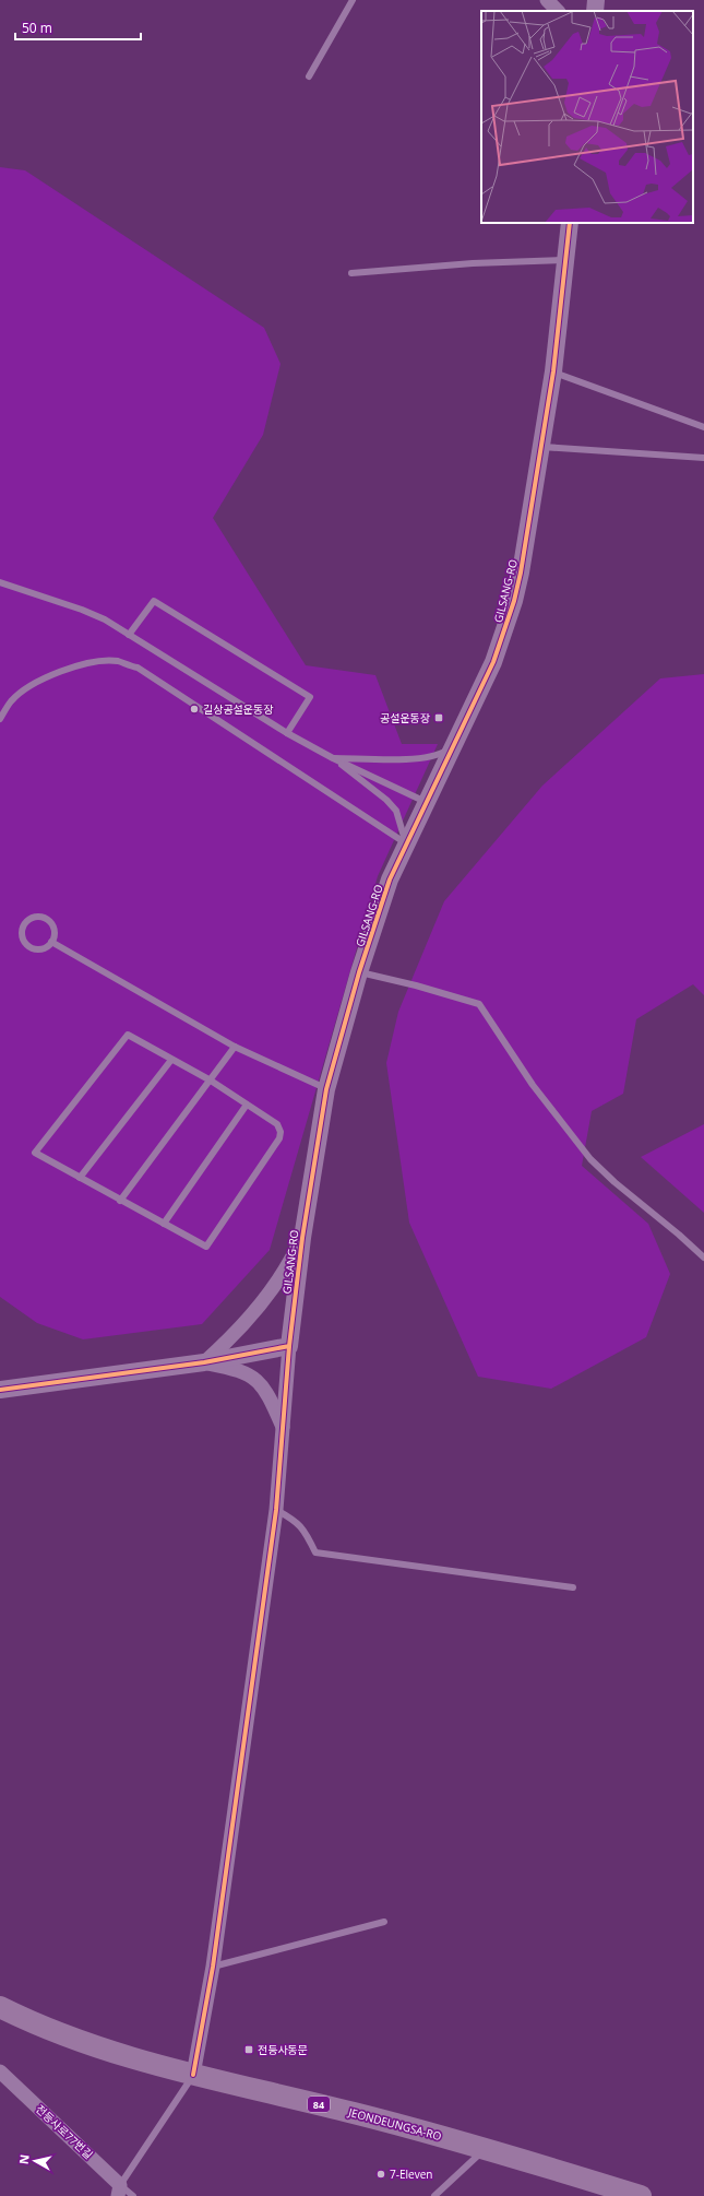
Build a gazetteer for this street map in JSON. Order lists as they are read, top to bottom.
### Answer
{
  "streets": {
    "main road": ["84", "JEONDEUNGSA-RO"],
    "street": ["GILSANG-RO", "전등사로77번길"]
  },
  "places": {
    "other": ["길상공설운동장", "7-Eleven"],
    "transit": ["공설운동장", "전등사동문"]
  },
  "scale_bar": "50 m",
  "north": "left"
}
